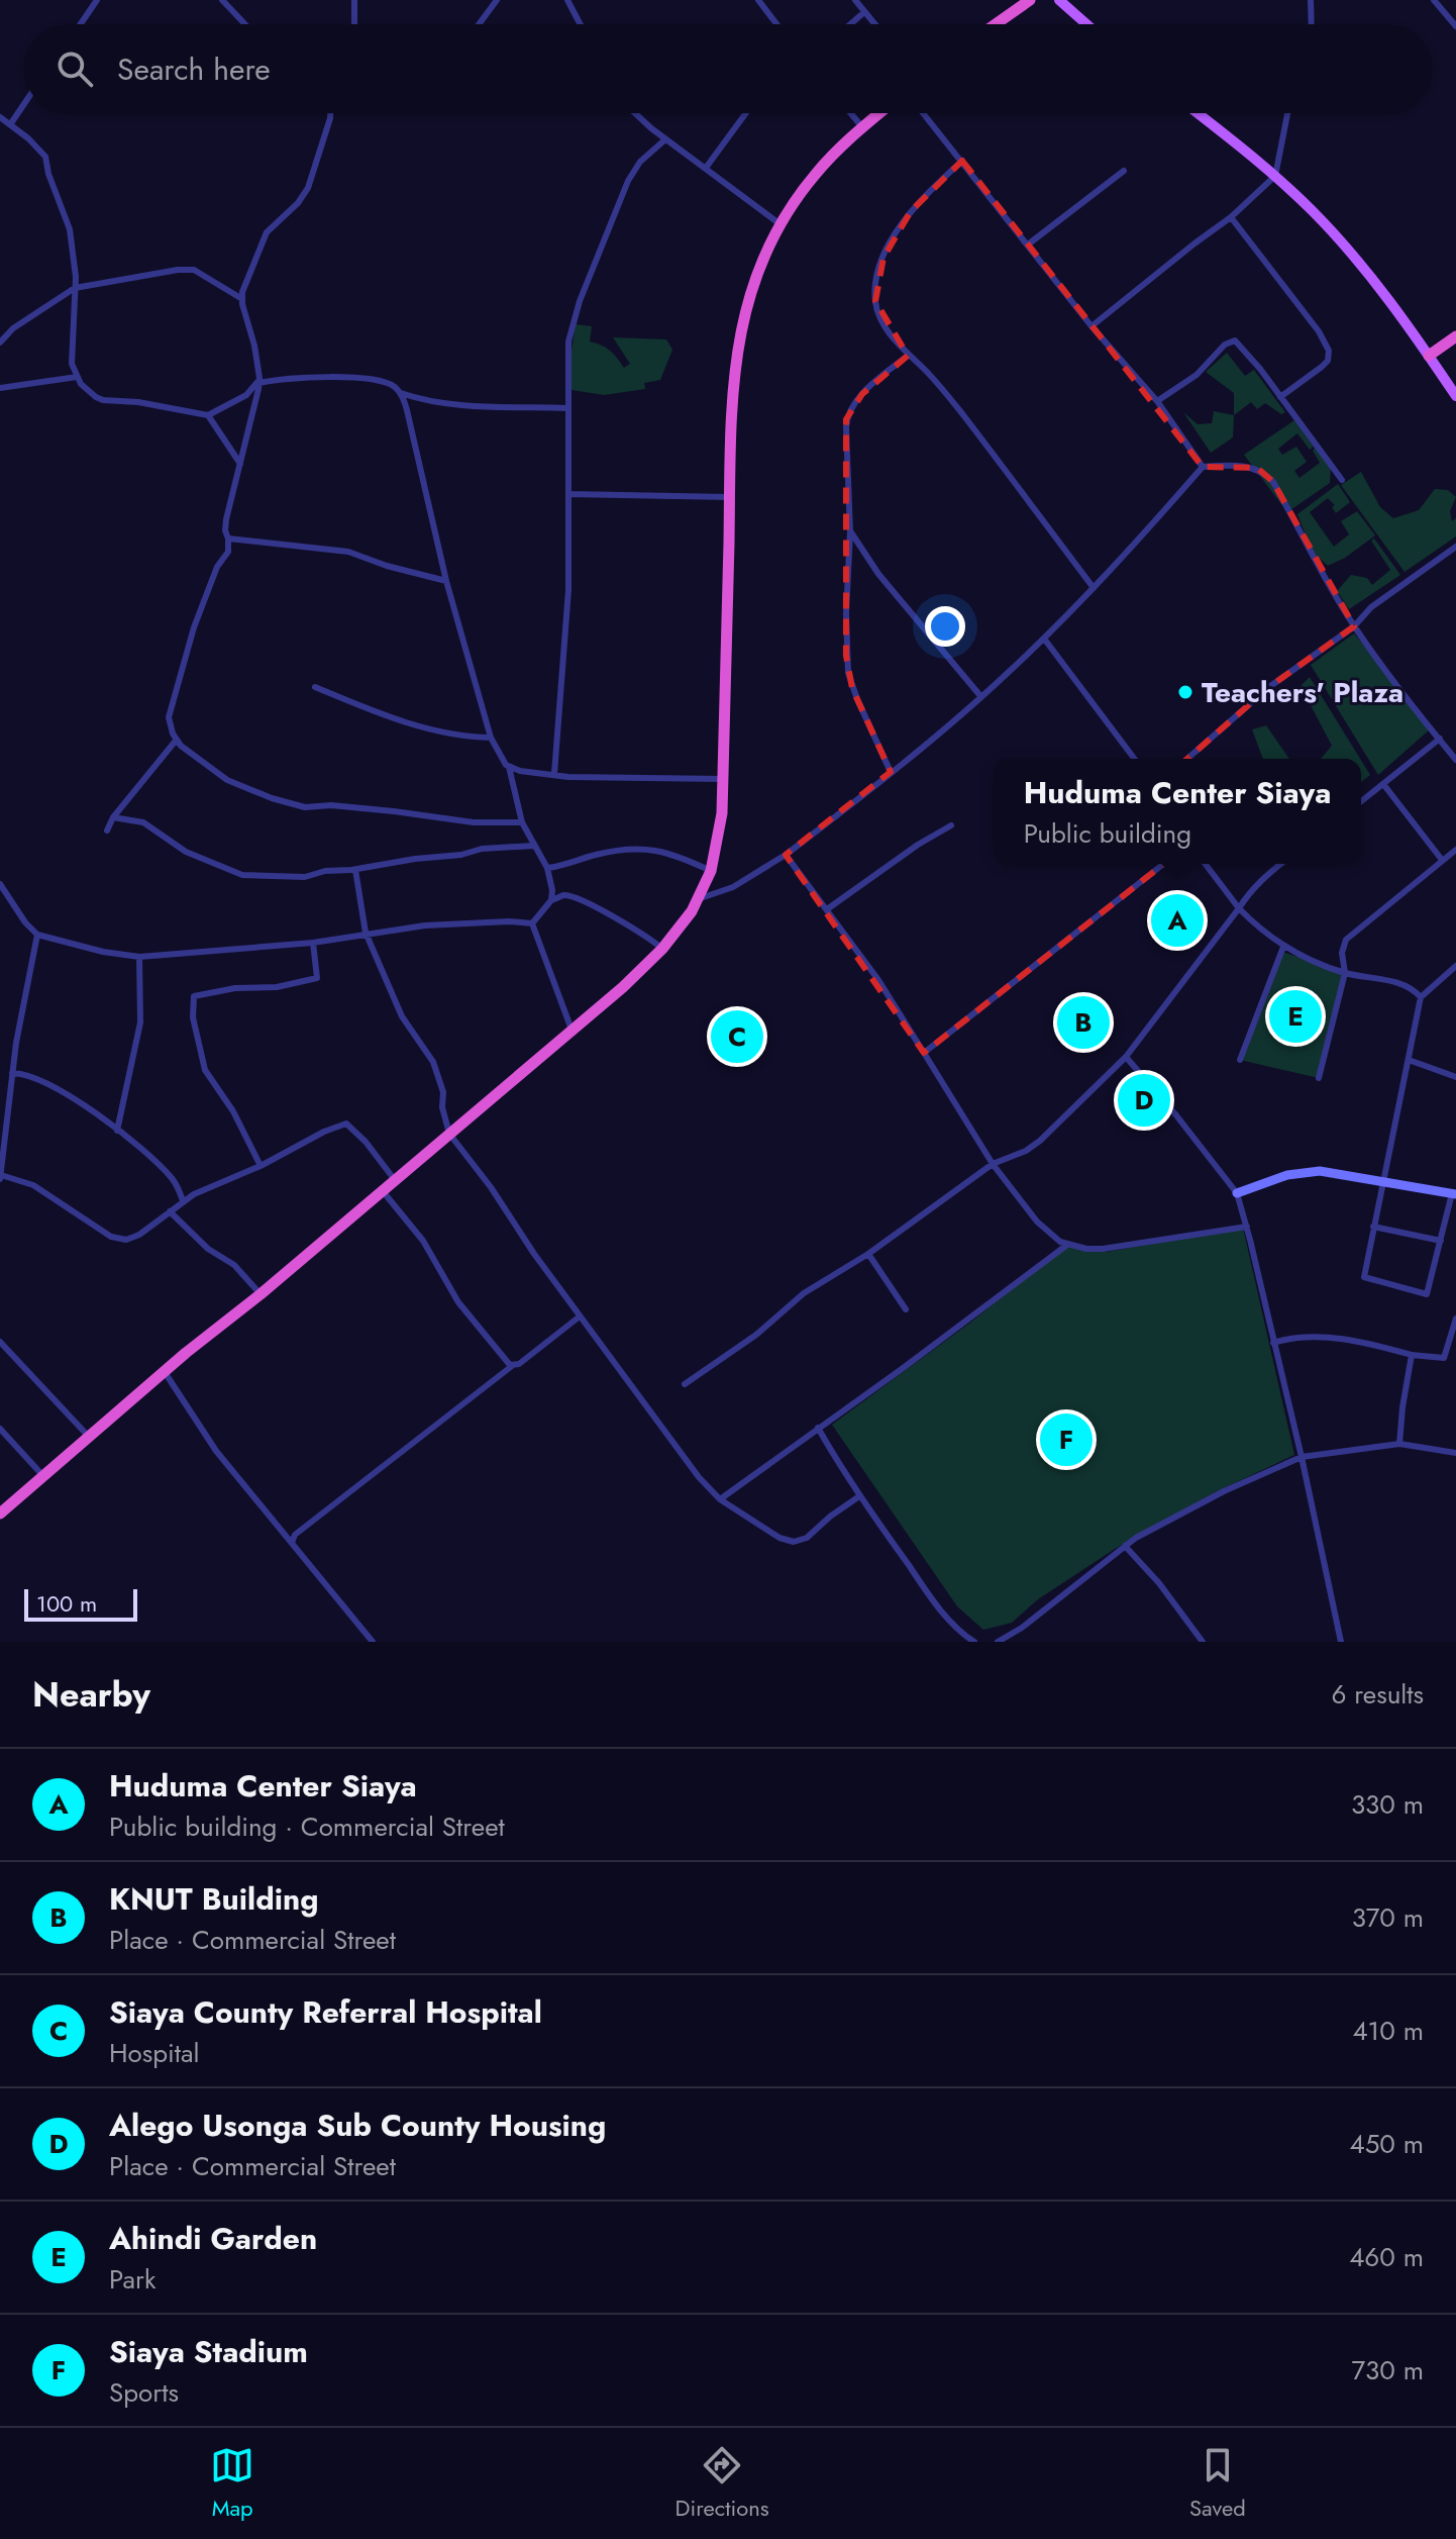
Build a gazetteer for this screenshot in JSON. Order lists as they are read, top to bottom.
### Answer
{
  "places": ["Teachers' Plaza"],
  "scale_bar": "100 m",
  "page": {
    "search": "Search here",
    "popup": ["Huduma Center Siaya", "Public building"],
    "pins": [
      "A",
      "E",
      "B",
      "C",
      "D",
      "F"
    ],
    "scale": "100 m",
    "heading": ["Nearby", "6 results"],
    "list": [
      {
        "mark": "A",
        "name": "Huduma Center Siaya",
        "note": "Public building · Commercial Street",
        "value": "330 m"
      },
      {
        "mark": "B",
        "name": "KNUT Building",
        "note": "Place · Commercial Street",
        "value": "370 m"
      },
      {
        "mark": "C",
        "name": "Siaya County Referral Hospital",
        "note": "Hospital",
        "value": "410 m"
      },
      {
        "mark": "D",
        "name": "Alego Usonga Sub County Housing",
        "note": "Place · Commercial Street",
        "value": "450 m"
      },
      {
        "mark": "E",
        "name": "Ahindi Garden",
        "note": "Park",
        "value": "460 m"
      },
      {
        "mark": "F",
        "name": "Siaya Stadium",
        "note": "Sports",
        "value": "730 m"
      }
    ],
    "nav": ["Map", "Directions", "Saved"]
  }
}
